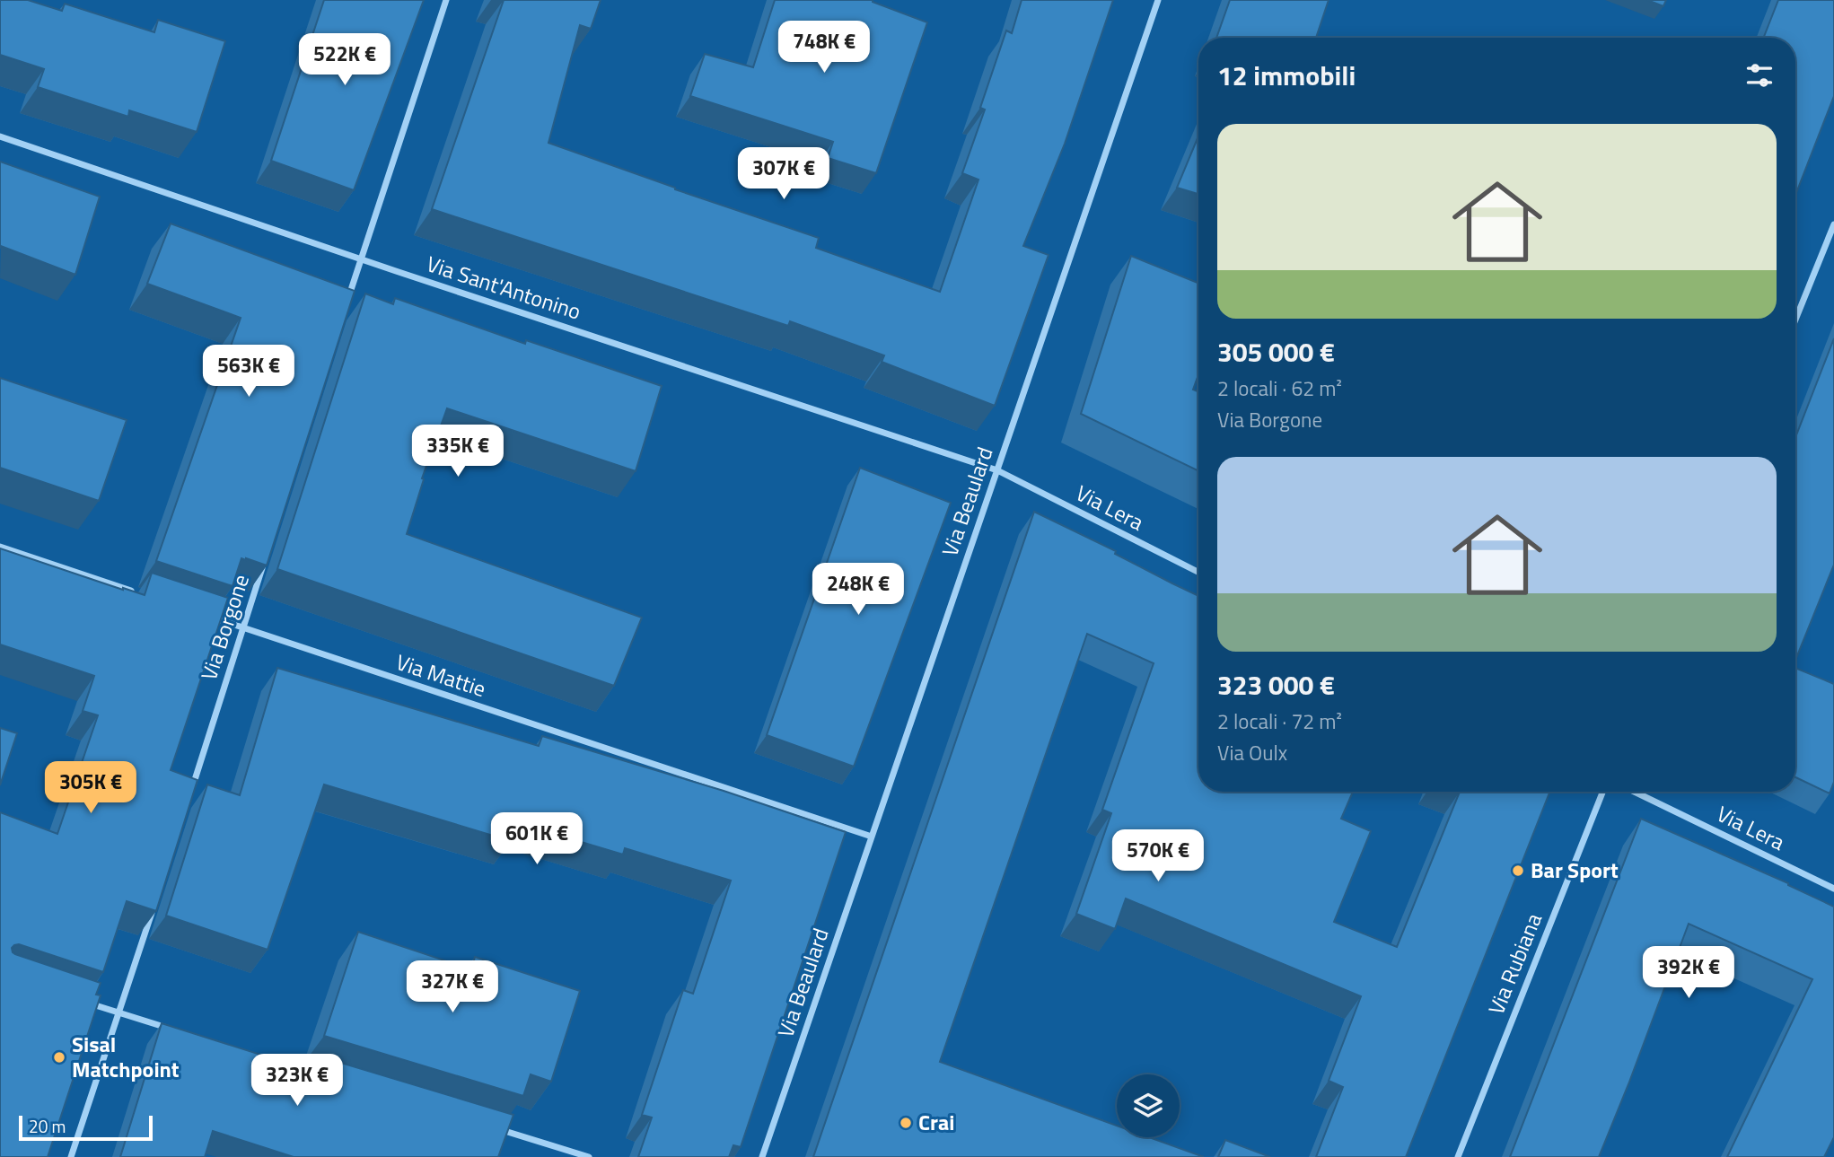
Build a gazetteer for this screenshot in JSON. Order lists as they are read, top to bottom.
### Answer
{
  "streets": {
    "street": [
      "Via Sant'Antonino",
      "Via Beaulard",
      "Via Lera",
      "Via Borgone",
      "Via Mattie",
      "Via Rubiana"
    ]
  },
  "crossings": [
    ["Via Sant'Antonino", "Via Beaulard"],
    ["Via Sant'Antonino", "Via Lera"],
    ["Via Beaulard", "Via Lera"],
    ["Via Beaulard", "Via Mattie"],
    ["Via Borgone", "Via Mattie"]
  ],
  "places": ["Bar Sport", "Sisal Matchpoint", "Crai"],
  "scale_bar": "20 m",
  "page": {
    "price": [
      "748K €",
      "522K €",
      "307K €",
      "563K €",
      "335K €",
      "248K €",
      "305K €",
      "601K €",
      "570K €",
      "392K €",
      "327K €",
      "323K €"
    ],
    "heading": "12 immobili",
    "list": [
      {
        "name": "305 000 €",
        "note": "2 locali · 62 m² · Via Borgone"
      },
      {
        "name": "323 000 €",
        "note": "2 locali · 72 m² · Via Oulx"
      }
    ],
    "scale": "20 m"
  }
}
